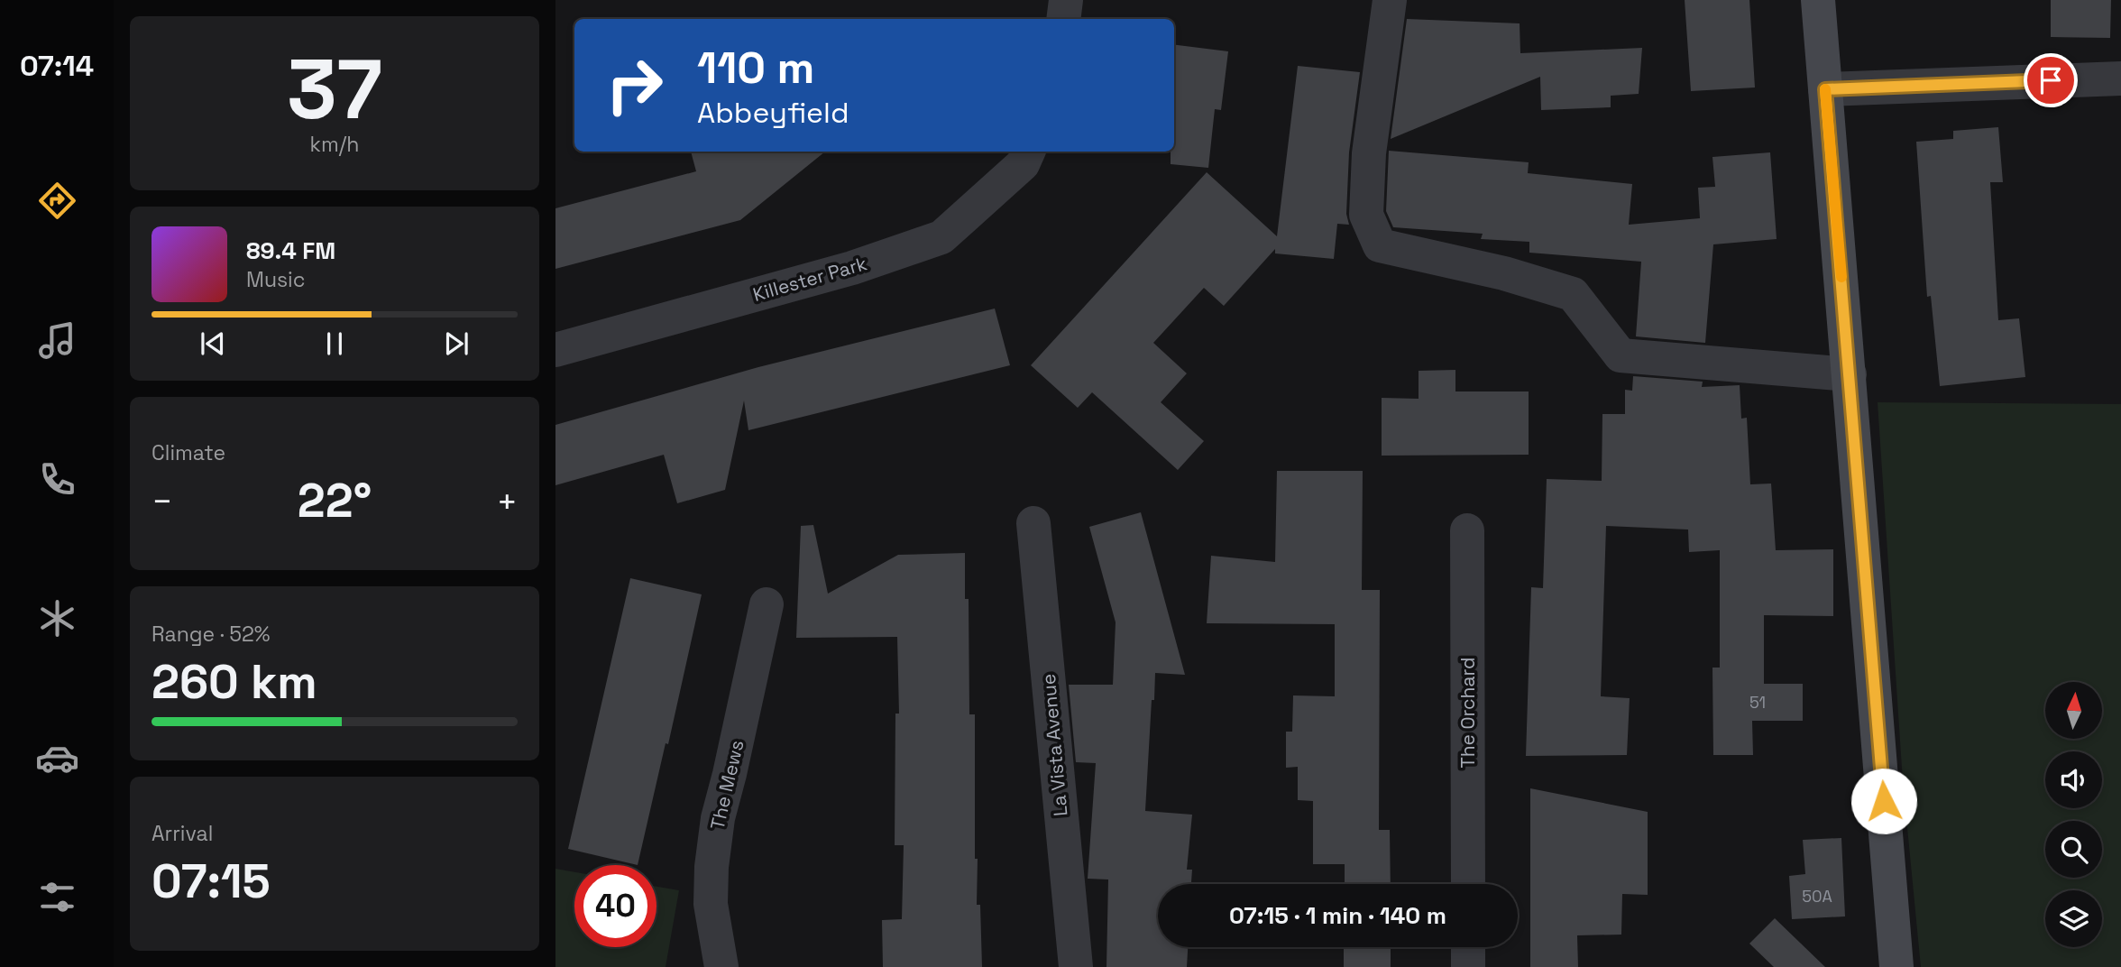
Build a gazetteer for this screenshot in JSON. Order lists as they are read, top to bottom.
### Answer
{
  "streets": {
    "street": [
      "Killester Park",
      "The Orchard",
      "La Vista Avenue",
      "The Mews"
    ]
  },
  "house_numbers": ["51", "50A"],
  "north": "top",
  "page": {
    "tabs": "07:14",
    "tile": [
      ["37", "km/h"],
      "Climate",
      ["Range · 52%", "260 km"],
      ["Arrival", "07:15"]
    ],
    "turn": ["110 m", "Abbeyfield"],
    "song": ["89.4 FM", "Music"],
    "heat": ["−", "22°", "+"],
    "limit": "40",
    "trip": "07:15 · 1 min · 140 m"
  }
}
